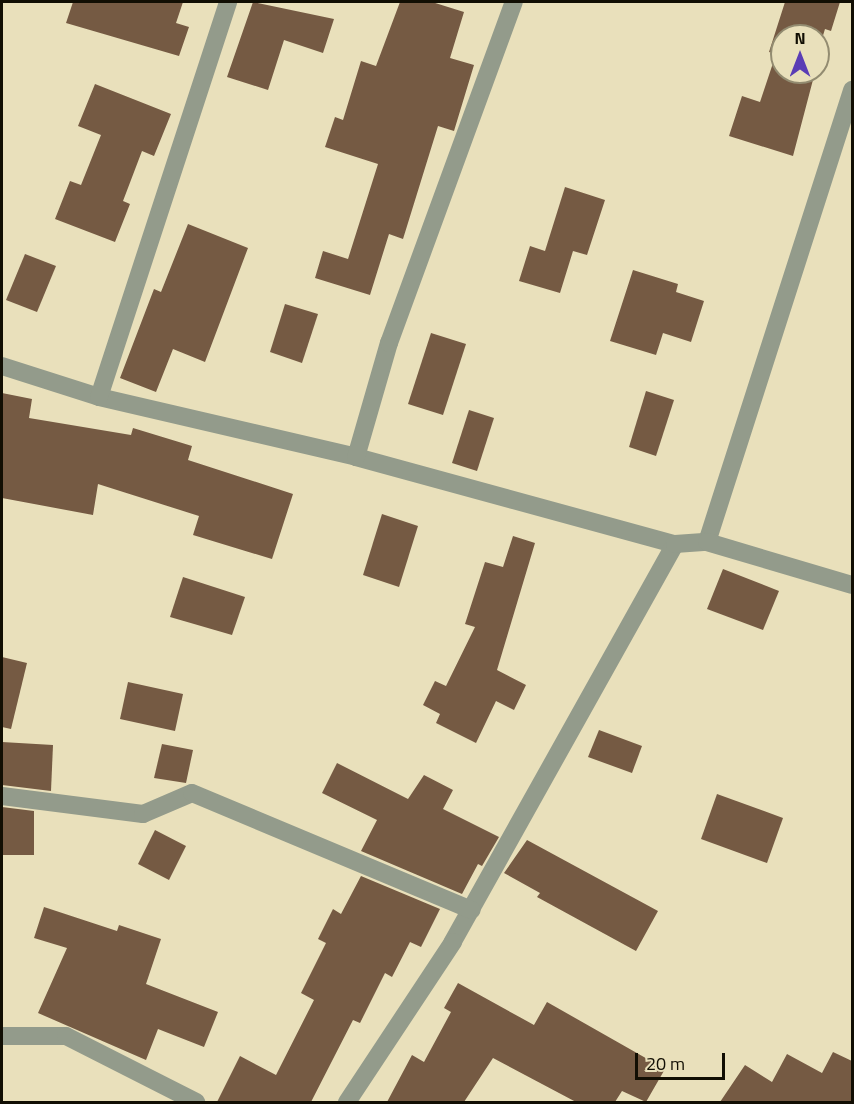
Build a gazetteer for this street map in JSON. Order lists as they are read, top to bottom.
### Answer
{
  "scale_bar": "20 m",
  "north": "top"
}
